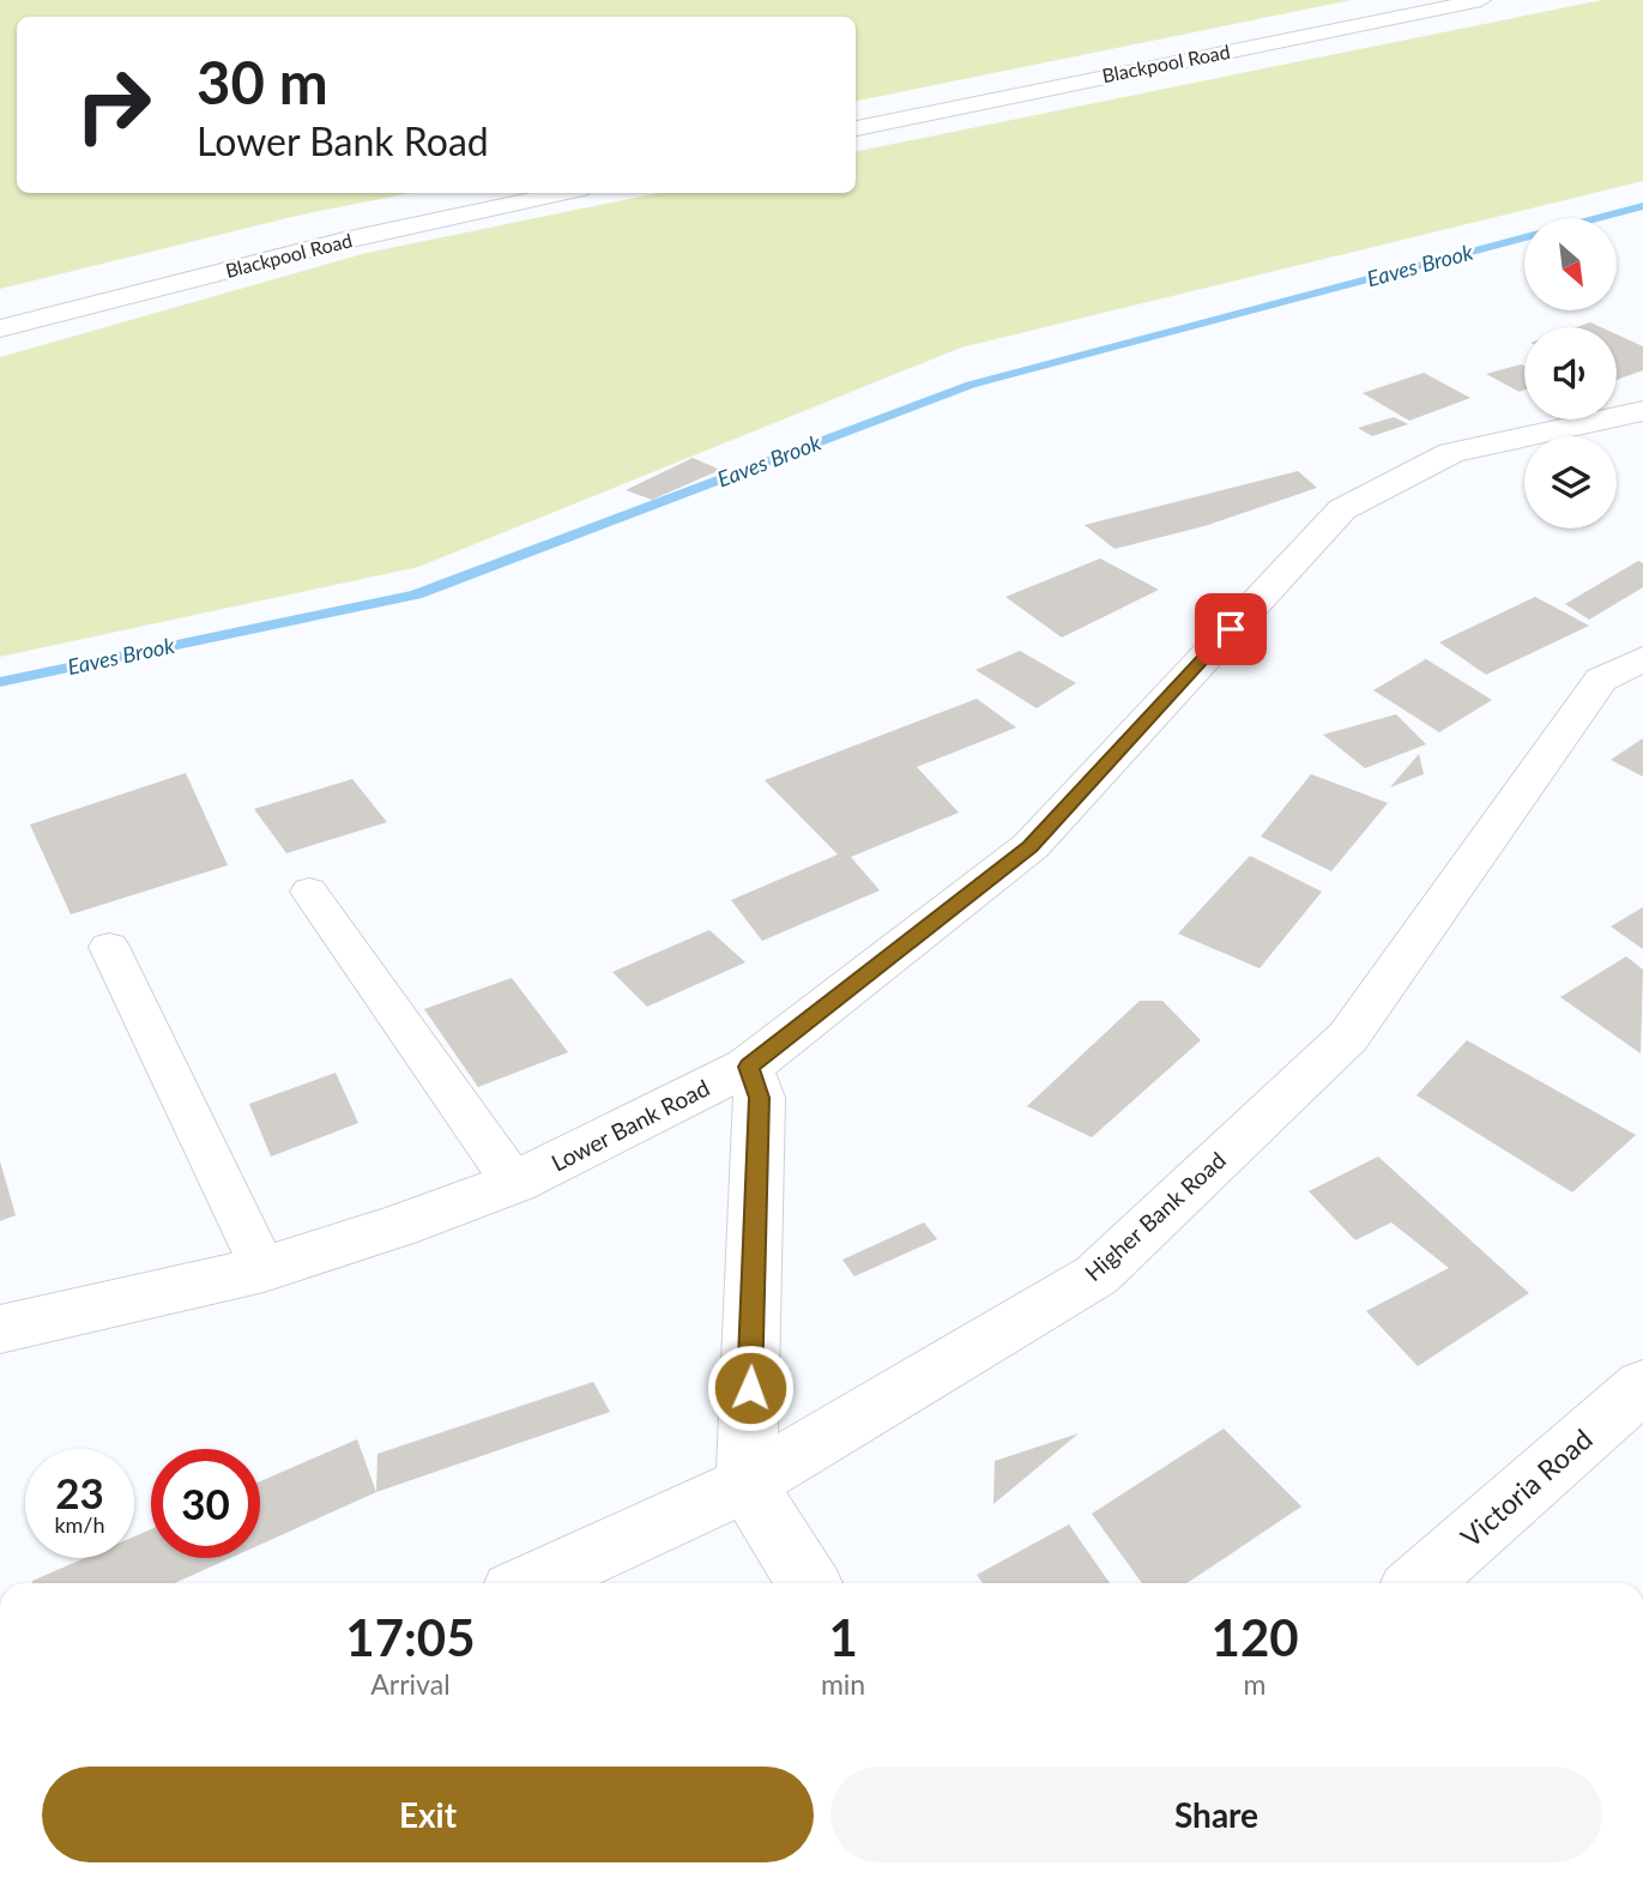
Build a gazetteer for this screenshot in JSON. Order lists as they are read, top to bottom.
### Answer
{
  "streets": {
    "main road": [
      "Blackpool Road",
      "Lower Bank Road",
      "Higher Bank Road",
      "Victoria Road"
    ]
  },
  "water": ["Eaves Brook"],
  "north": "bottom right",
  "page": {
    "turn": ["30 m", "Lower Bank Road"],
    "speed": "23 km/h",
    "limit": "30",
    "eta": [
      "17:05",
      "Arrival",
      "1",
      "min",
      "120",
      "m"
    ],
    "buttons": ["Exit", "Share"]
  }
}
